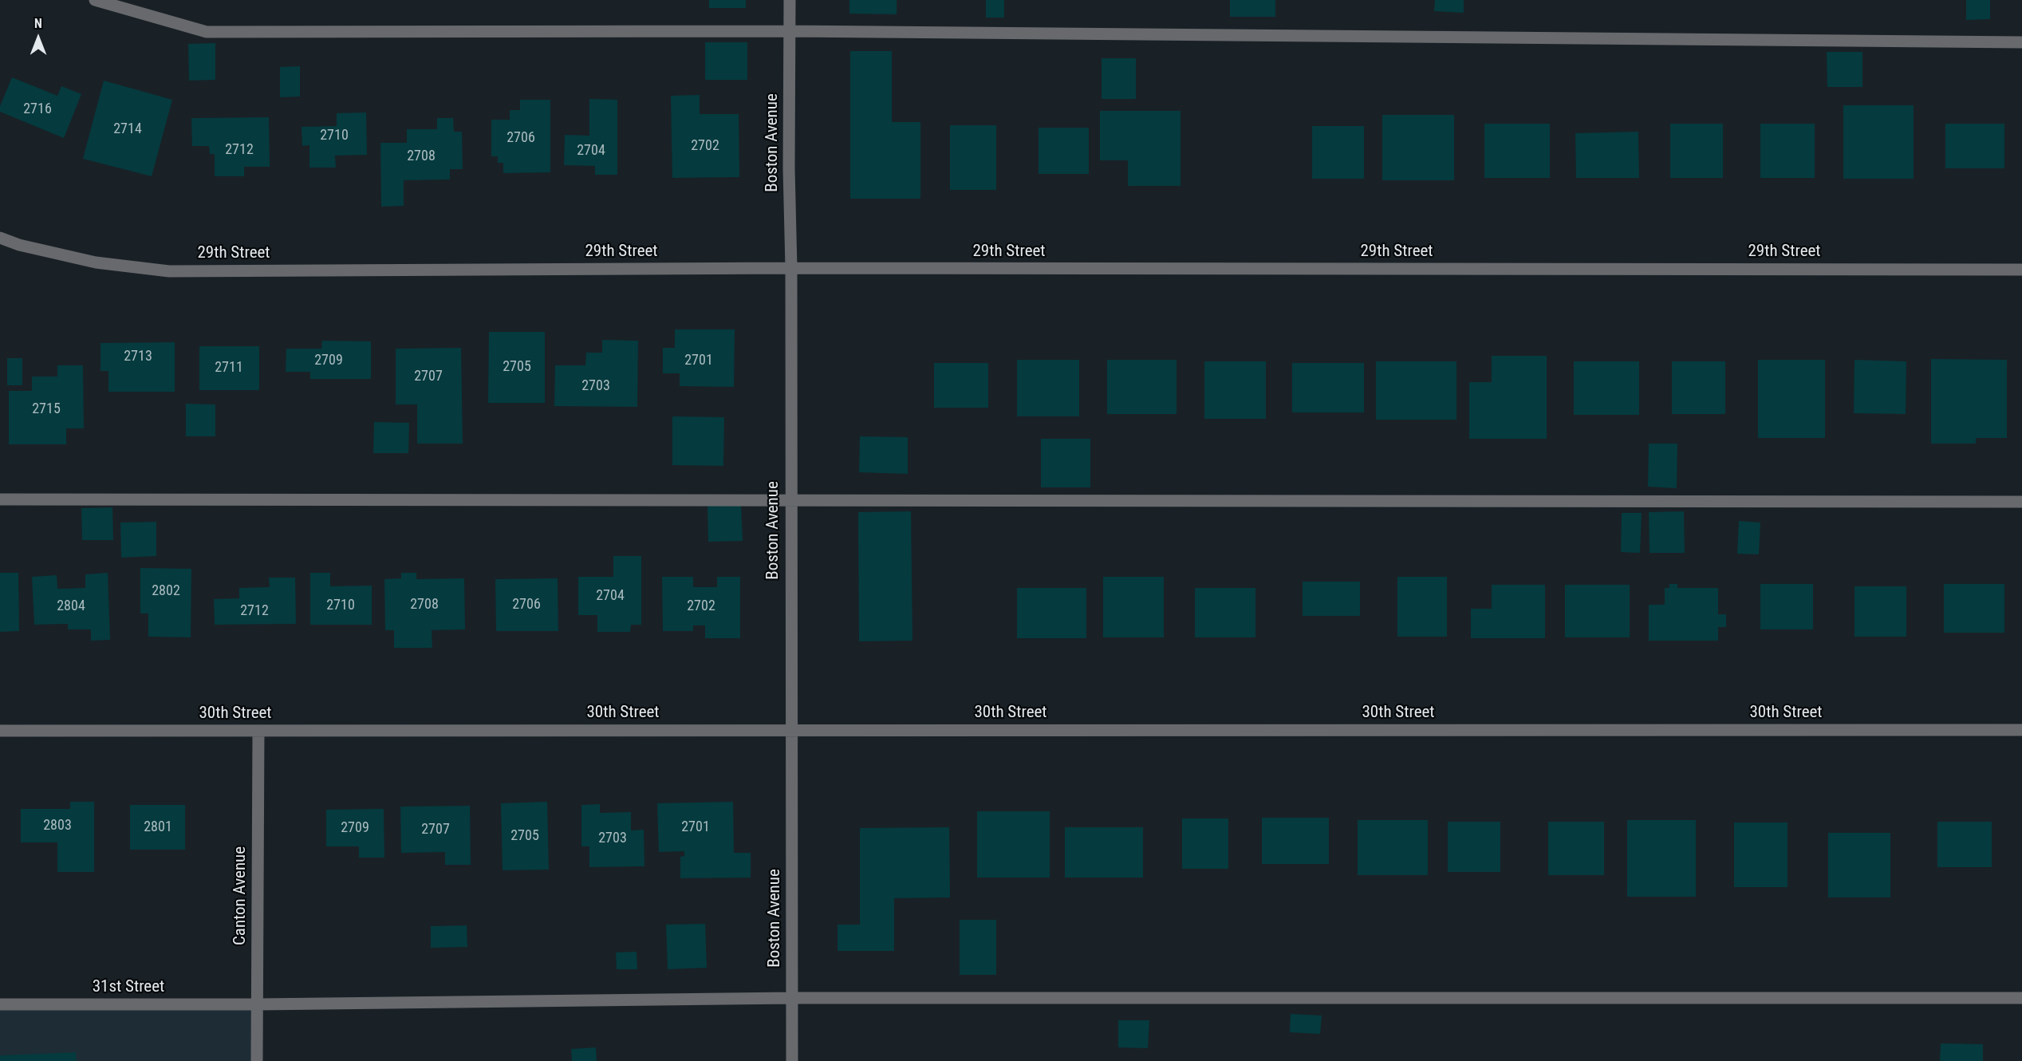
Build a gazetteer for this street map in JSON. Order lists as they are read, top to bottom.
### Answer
{
  "streets": {
    "street": [
      "Boston Avenue",
      "29th Street",
      "30th Street",
      "Canton Avenue",
      "31st Street"
    ]
  },
  "crossings": [
    ["Boston Avenue", "29th Street"],
    ["Boston Avenue", "30th Street"],
    ["Boston Avenue", "31st Street"],
    ["30th Street", "Canton Avenue"],
    ["Canton Avenue", "31st Street"]
  ],
  "house_numbers": [
    "2716",
    "2714",
    "2710",
    "2706",
    "2702",
    "2712",
    "2704",
    "2708",
    "2713",
    "2709",
    "2701",
    "2705",
    "2711",
    "2707",
    "2703",
    "2715",
    "2802",
    "2704",
    "2708",
    "2706",
    "2710",
    "2804",
    "2702",
    "2712",
    "2803",
    "2801",
    "2701",
    "2709",
    "2707",
    "2705",
    "2703"
  ],
  "north": "top"
}
